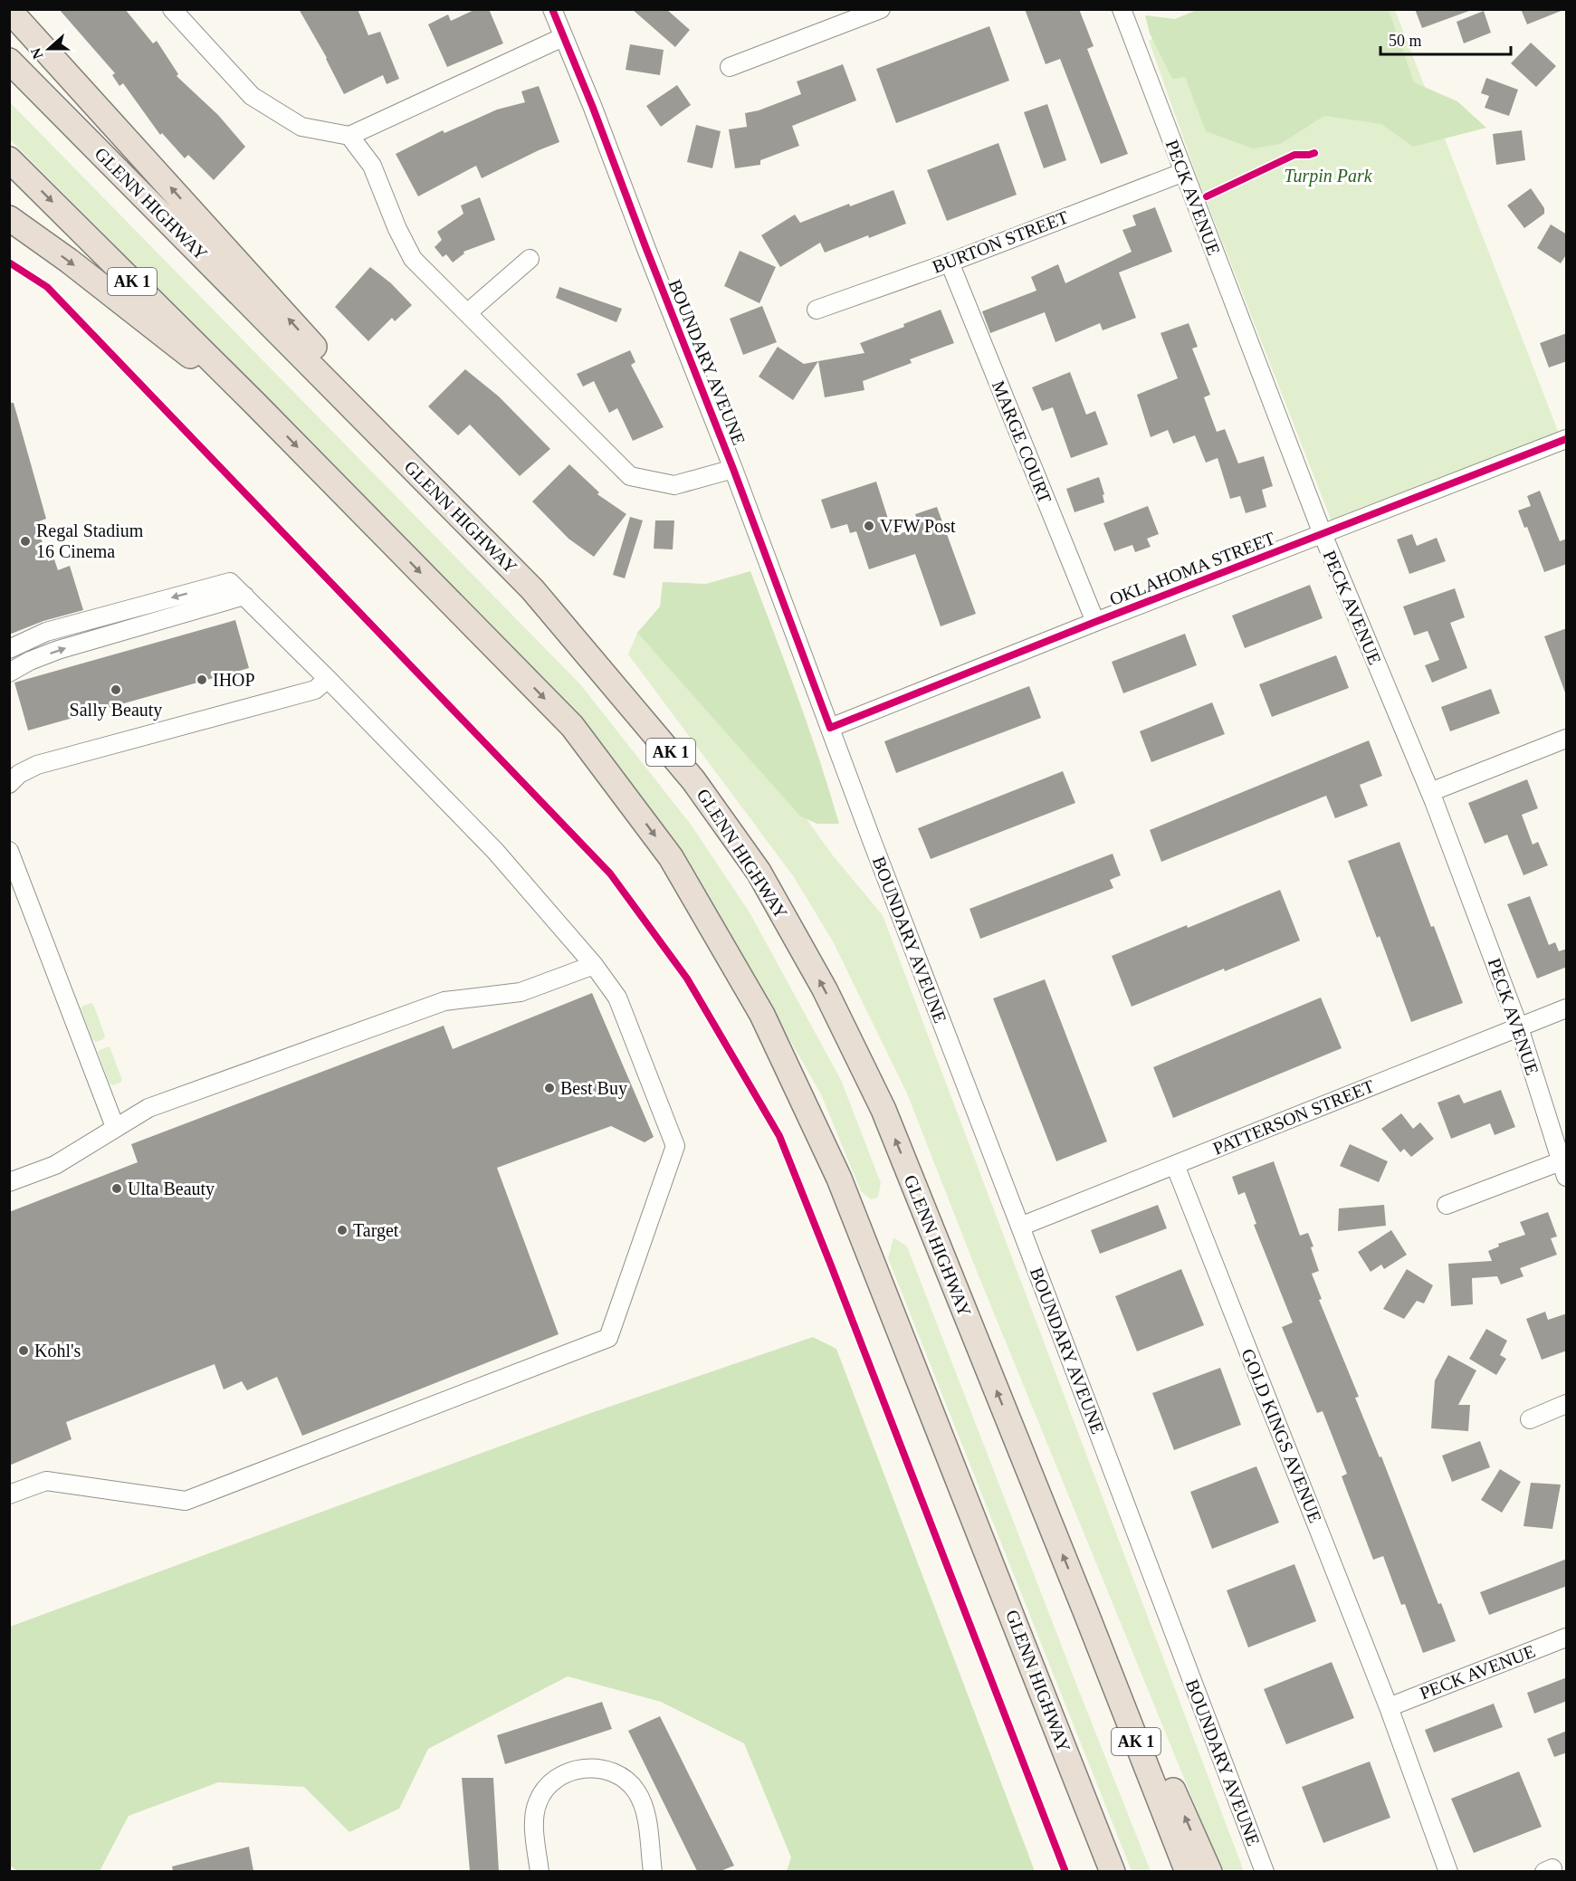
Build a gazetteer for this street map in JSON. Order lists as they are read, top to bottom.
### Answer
{
  "streets": {
    "highway": ["GLENN HIGHWAY", "AK 1"],
    "street": [
      "PECK AVENUE",
      "BURTON STREET",
      "BOUNDARY AVEUNE",
      "MARGE COURT",
      "OKLAHOMA STREET",
      "PATTERSON STREET",
      "GOLD KINGS AVENUE"
    ]
  },
  "crossings": [
    ["PECK AVENUE", "BURTON STREET"],
    ["PECK AVENUE", "OKLAHOMA STREET"],
    ["PECK AVENUE", "PATTERSON STREET"],
    ["PECK AVENUE", "GOLD KINGS AVENUE"],
    ["BURTON STREET", "MARGE COURT"],
    ["BOUNDARY AVEUNE", "OKLAHOMA STREET"],
    ["BOUNDARY AVEUNE", "PATTERSON STREET"],
    ["MARGE COURT", "OKLAHOMA STREET"],
    ["PATTERSON STREET", "GOLD KINGS AVENUE"]
  ],
  "parks": ["Turpin Park"],
  "places": [
    "VFW Post",
    "Regal Stadium 16 Cinema",
    "IHOP",
    "Sally Beauty",
    "Best Buy",
    "Ulta Beauty",
    "Target",
    "Kohl's"
  ],
  "scale_bar": "50 m",
  "north": "left"
}
